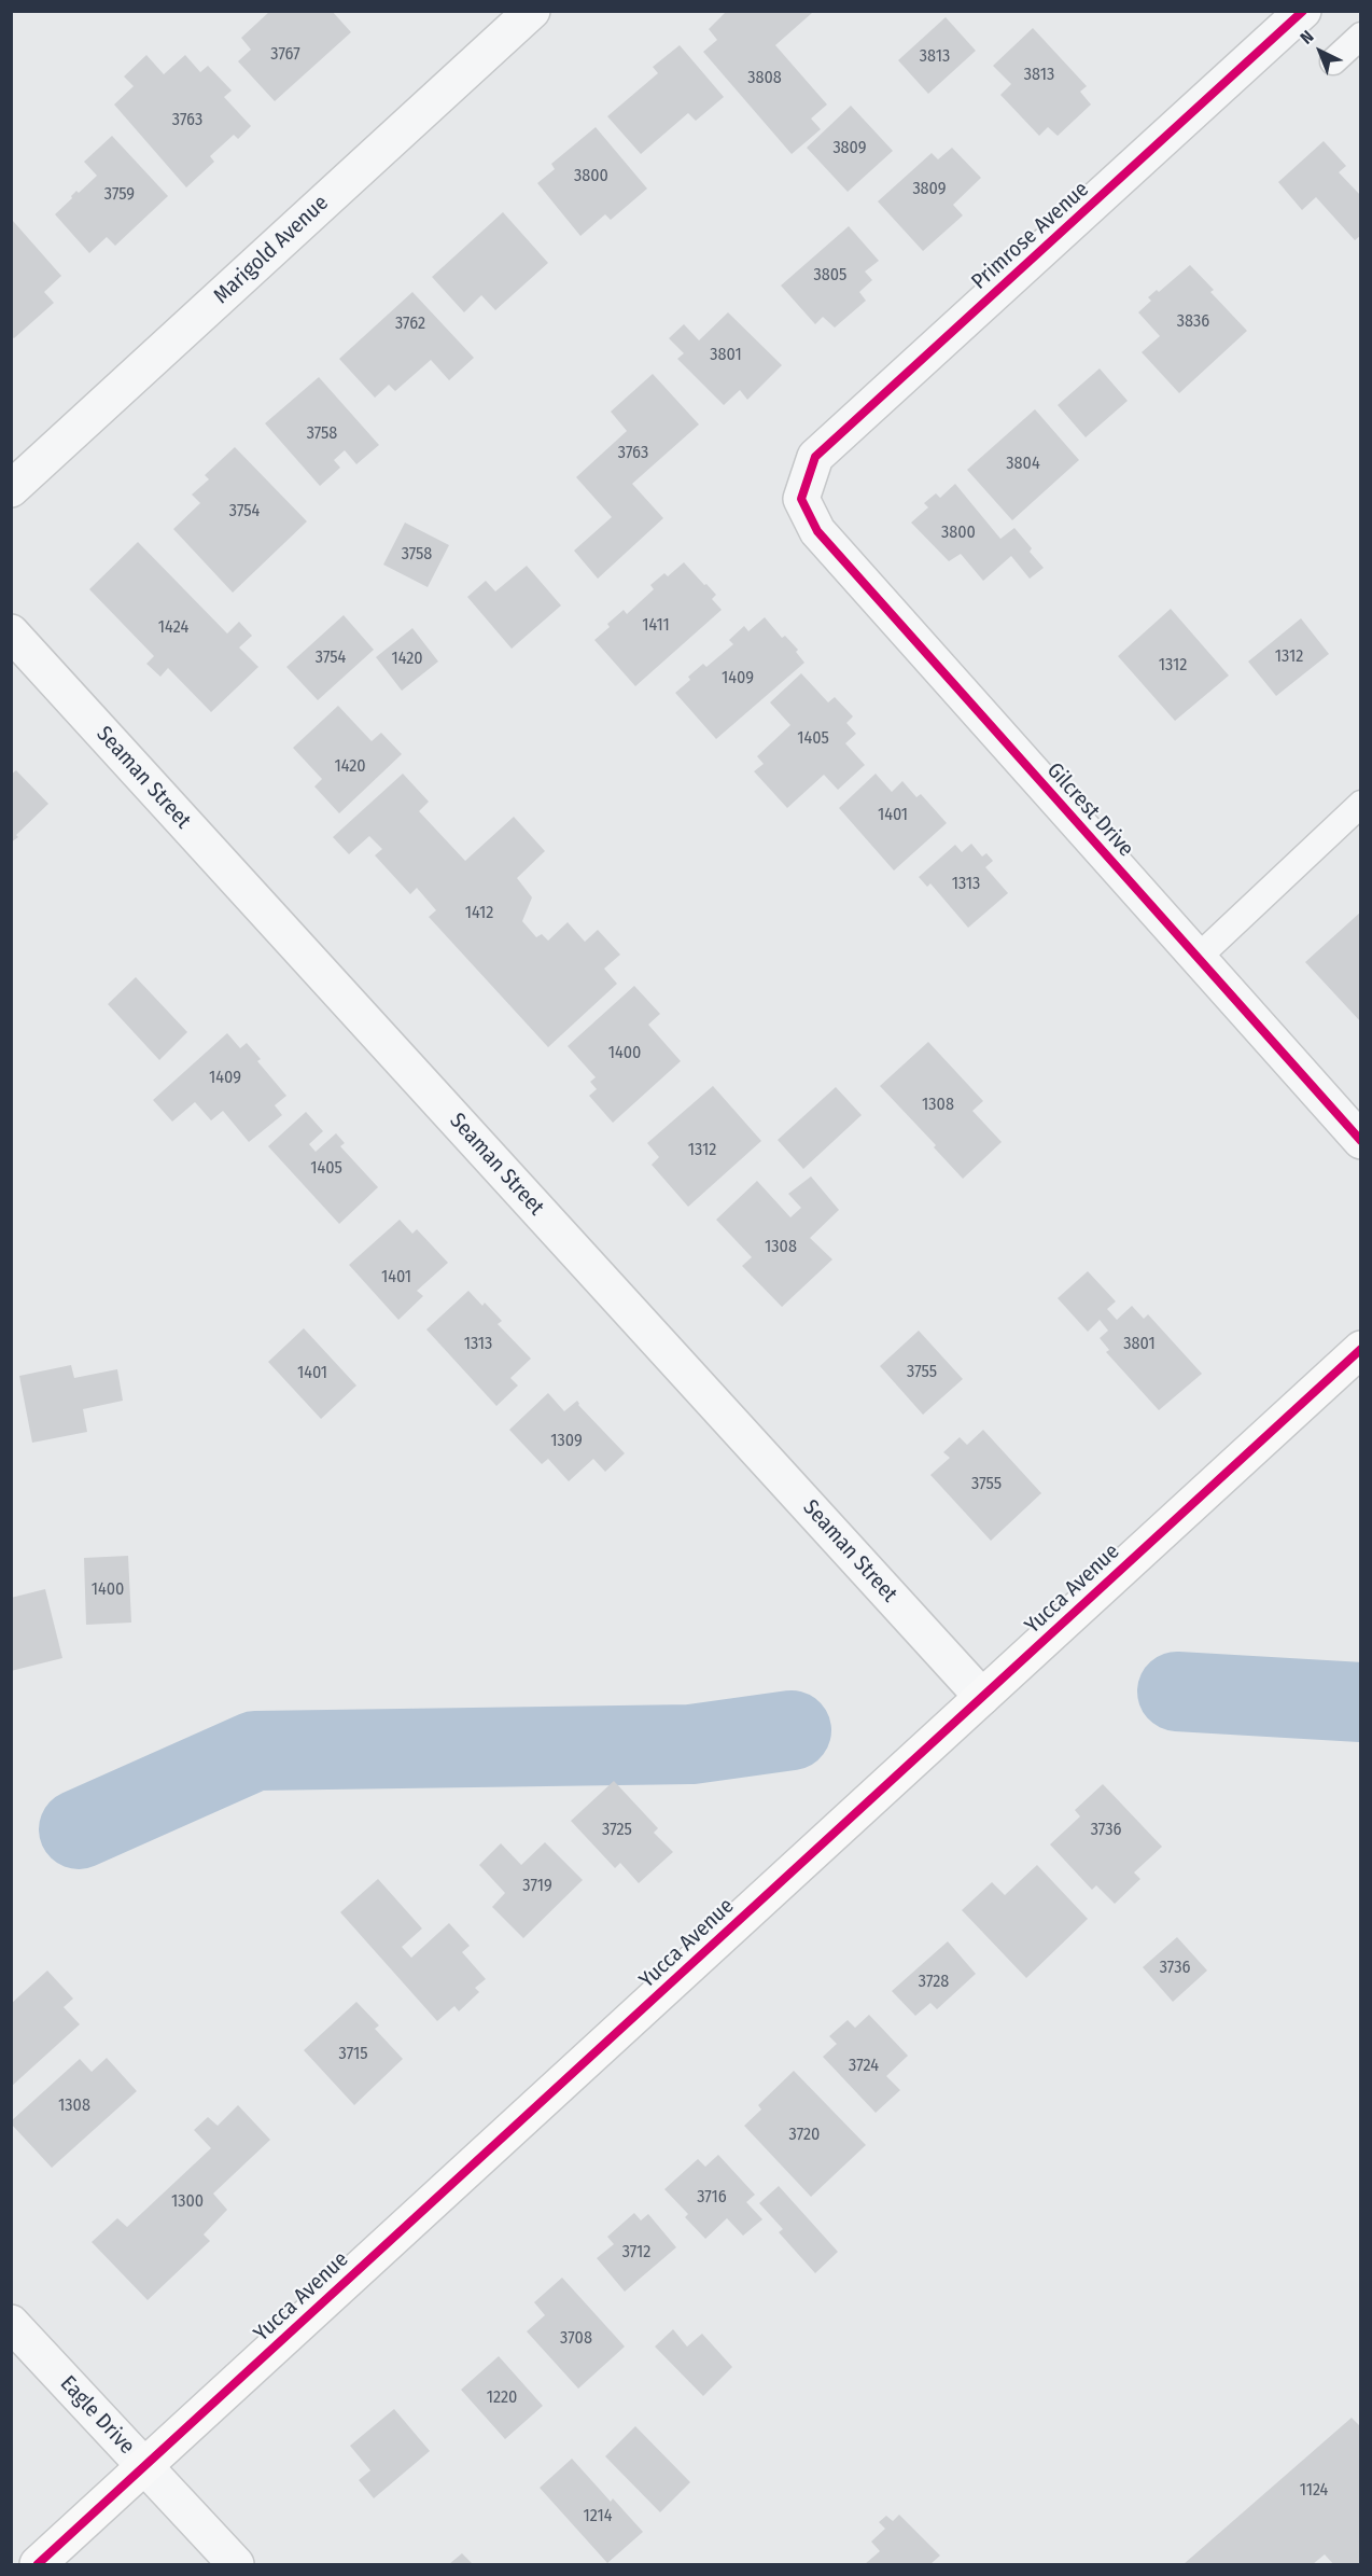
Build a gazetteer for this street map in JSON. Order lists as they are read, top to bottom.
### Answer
{
  "streets": {
    "street": [
      "Primrose Avenue",
      "Marigold Avenue",
      "Seaman Street",
      "Gilcrest Drive",
      "Yucca Avenue",
      "Eagle Drive"
    ]
  },
  "crossings": [
    ["Primrose Avenue", "Gilcrest Drive"],
    ["Seaman Street", "Yucca Avenue"],
    ["Yucca Avenue", "Eagle Drive"]
  ],
  "house_numbers": [
    "3767",
    "3813",
    "3813",
    "3808",
    "3763",
    "3809",
    "3800",
    "3809",
    "3759",
    "3805",
    "3836",
    "3762",
    "3801",
    "3758",
    "3763",
    "3804",
    "3754",
    "3800",
    "3758",
    "1411",
    "1424",
    "1312",
    "3754",
    "1420",
    "1312",
    "1409",
    "1405",
    "1420",
    "1401",
    "1313",
    "1412",
    "1400",
    "1409",
    "1308",
    "1312",
    "1405",
    "1308",
    "1401",
    "1313",
    "3801",
    "3755",
    "1401",
    "1309",
    "3755",
    "1400",
    "3725",
    "3736",
    "3719",
    "3736",
    "3728",
    "3715",
    "3724",
    "1308",
    "3720",
    "3716",
    "1300",
    "3712",
    "3708",
    "1220",
    "1124",
    "1214"
  ],
  "north": "top left"
}
